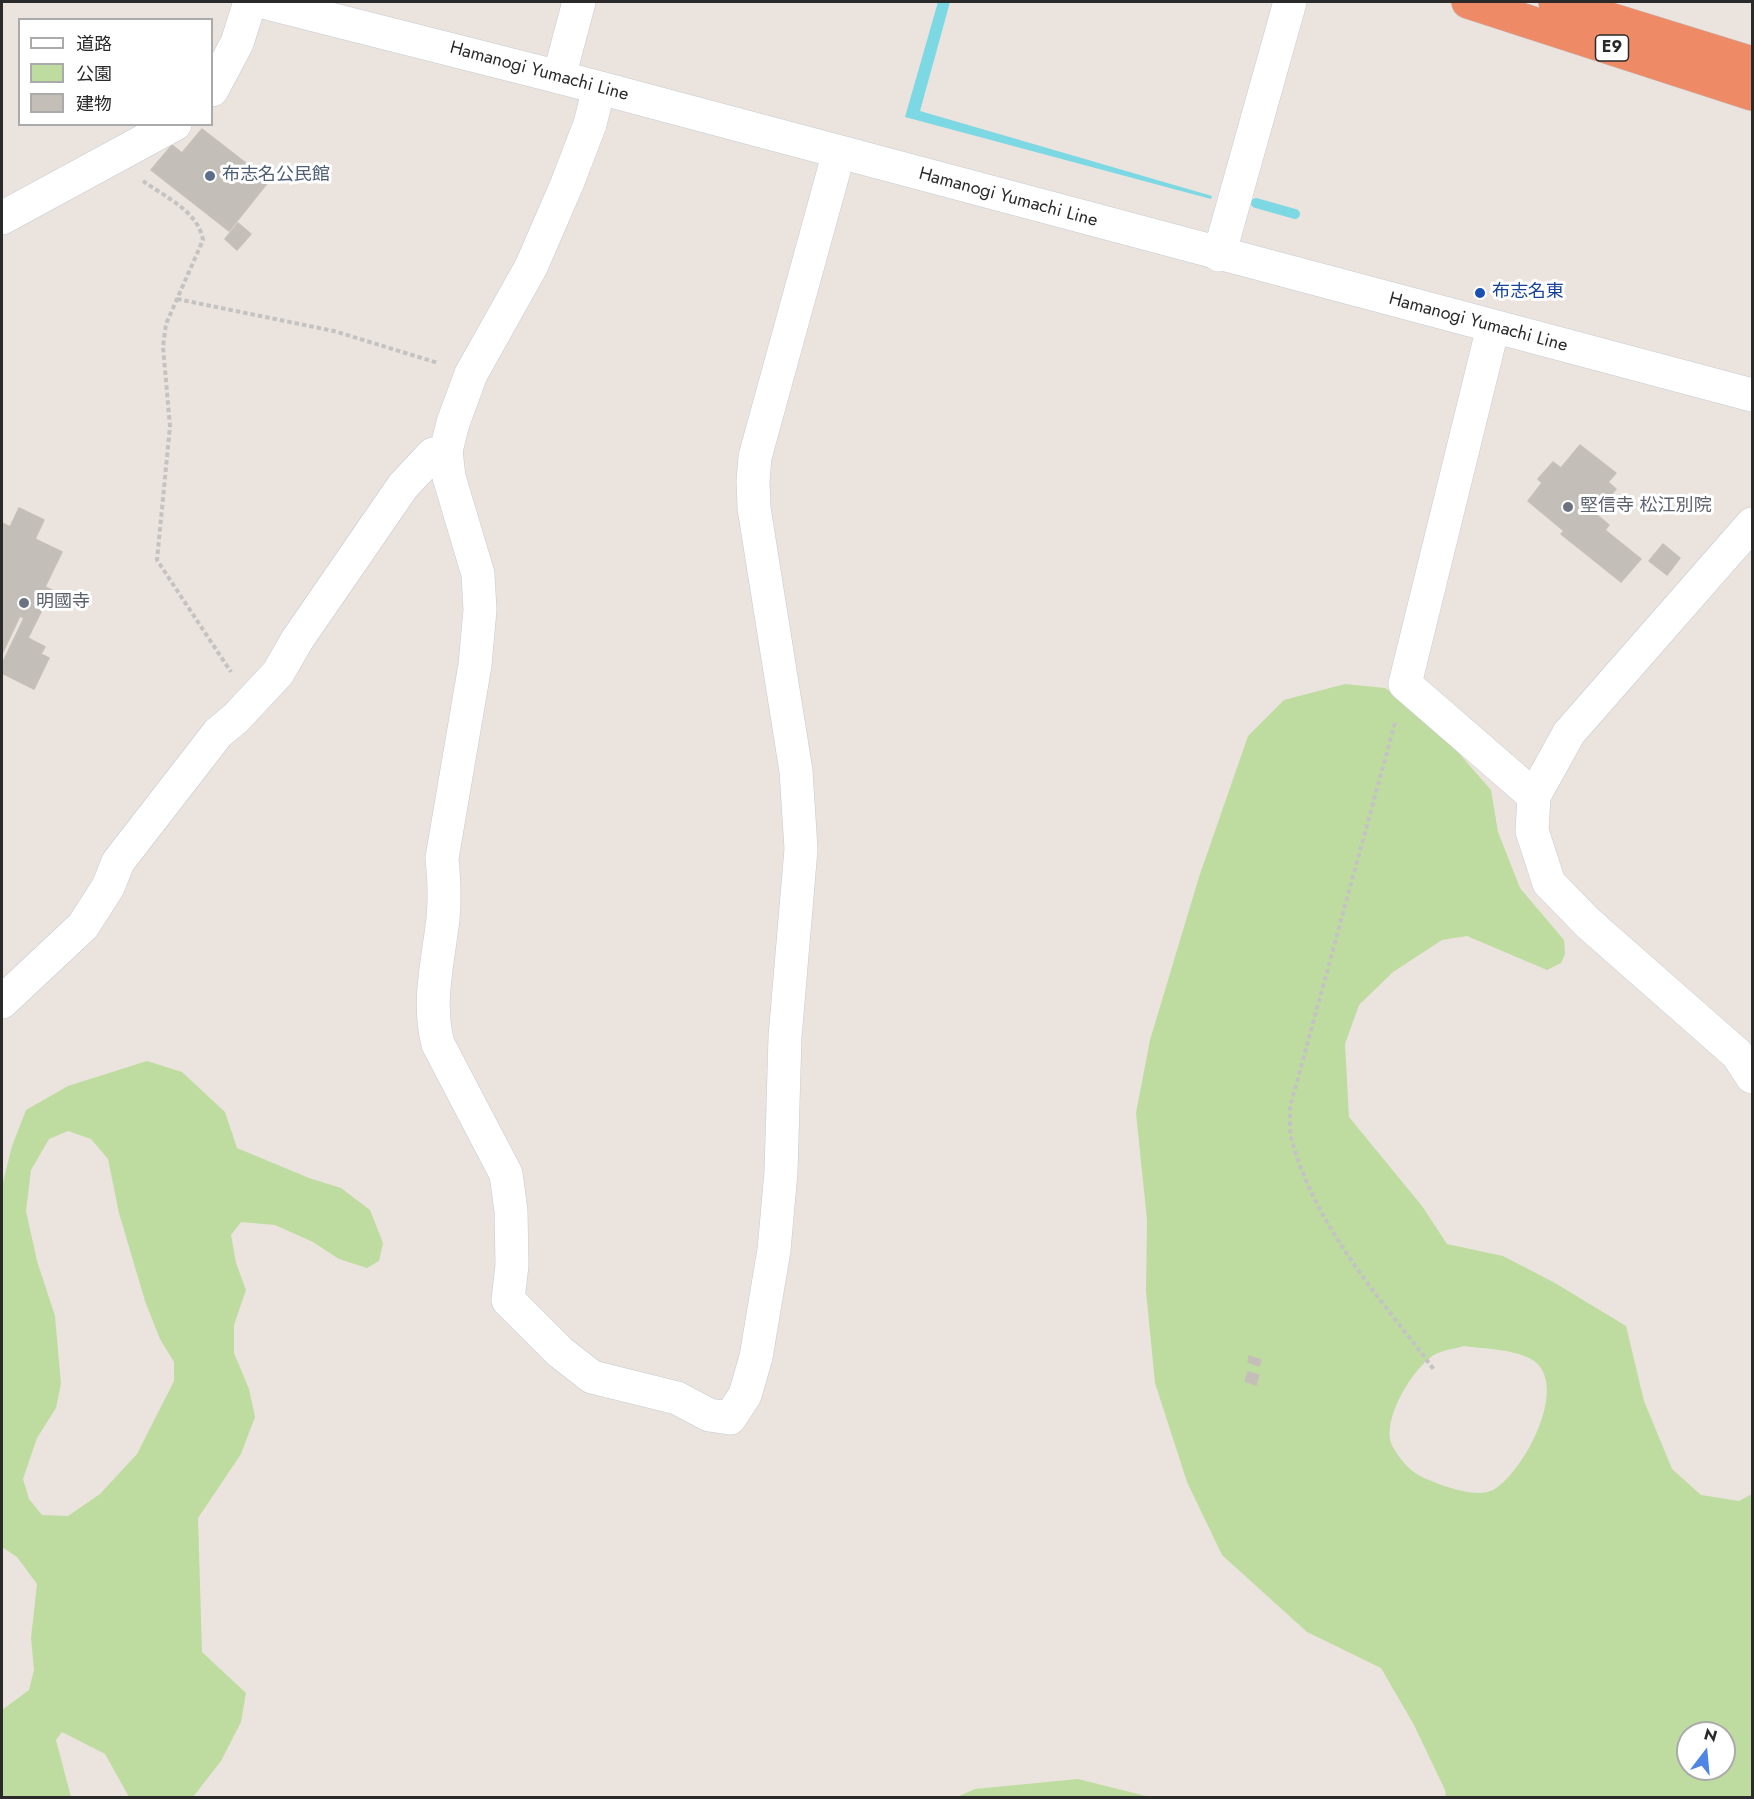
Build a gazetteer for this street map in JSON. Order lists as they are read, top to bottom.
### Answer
{
  "streets": {
    "highway": ["E9"],
    "street": ["Hamanogi Yumachi Line"]
  },
  "places": [
    "布志名公民館",
    "布志名東",
    "堅信寺 松江別院",
    "明國寺"
  ],
  "legend": ["道路", "公園", "建物"],
  "north": "top"
}
